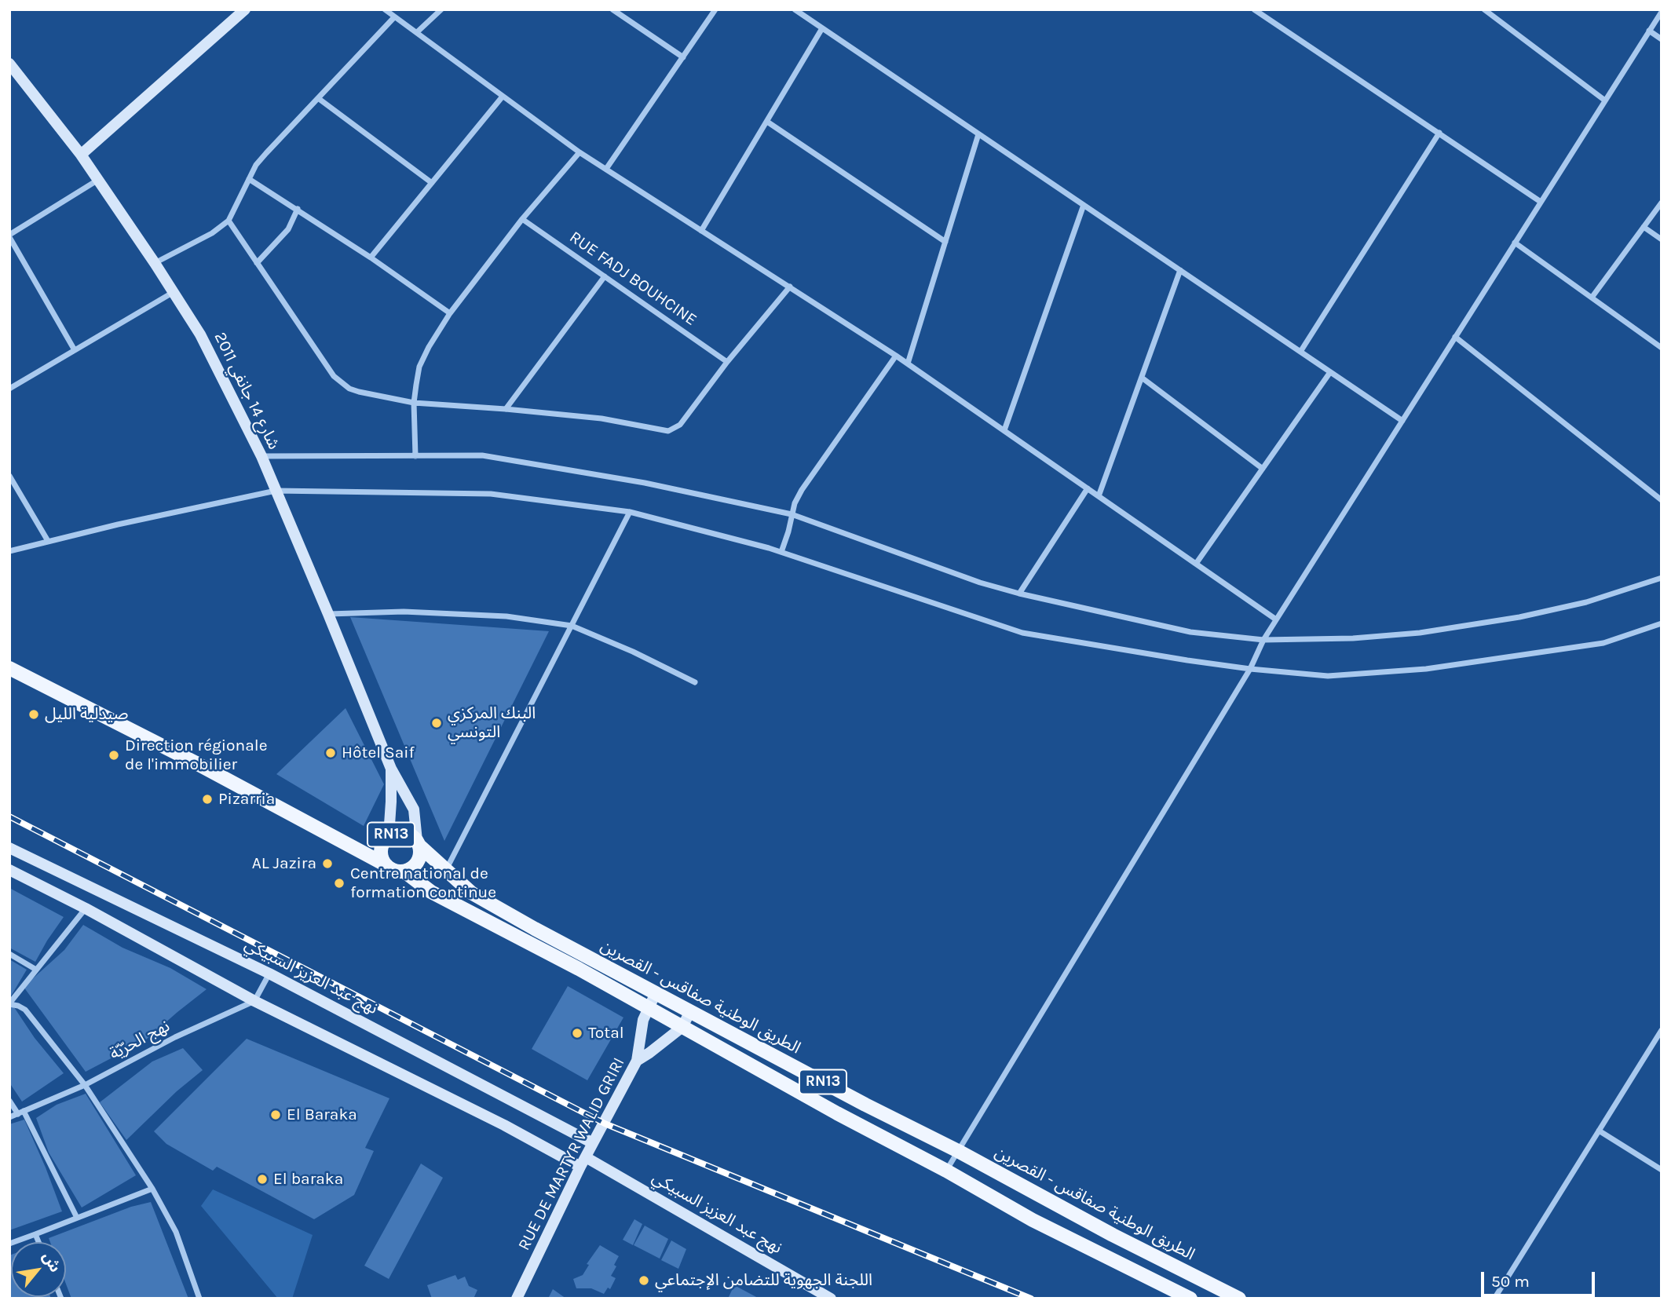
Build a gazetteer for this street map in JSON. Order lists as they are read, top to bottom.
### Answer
{
  "streets": {
    "main road": ["RN13", "الطريق الوطنية صفاقس - القصرين"],
    "street": [
      "RUE FADJ BOUHCINE",
      "شارع 14 جانفي 2011",
      "نهج عبد العزيز السبيكي",
      "نهج الحرّيّة",
      "RUE DE MARTYR WALID GRIRI"
    ]
  },
  "crossings": [
    ["شارع 14 جانفي 2011", "RN13"],
    ["شارع 14 جانفي 2011", "الطريق الوطنية صفاقس - القصرين"],
    ["RN13", "الطريق الوطنية صفاقس - القصرين"],
    ["نهج عبد العزيز السبيكي", "نهج الحرّيّة"],
    ["نهج عبد العزيز السبيكي", "RUE DE MARTYR WALID GRIRI"],
    ["الطريق الوطنية صفاقس - القصرين", "RUE DE MARTYR WALID GRIRI"]
  ],
  "places": [
    "صيدلية الليل",
    "البنك المركزي التونسي",
    "Hôtel Saif",
    "Direction régionale de l'immobilier",
    "Pizarria",
    "AL Jazira",
    "Centre national de formation continue",
    "Total",
    "El Baraka",
    "El baraka",
    "اللجنة الجهوية للتضامن الإجتماعي"
  ],
  "scale_bar": "50 m",
  "north": "top right"
}
